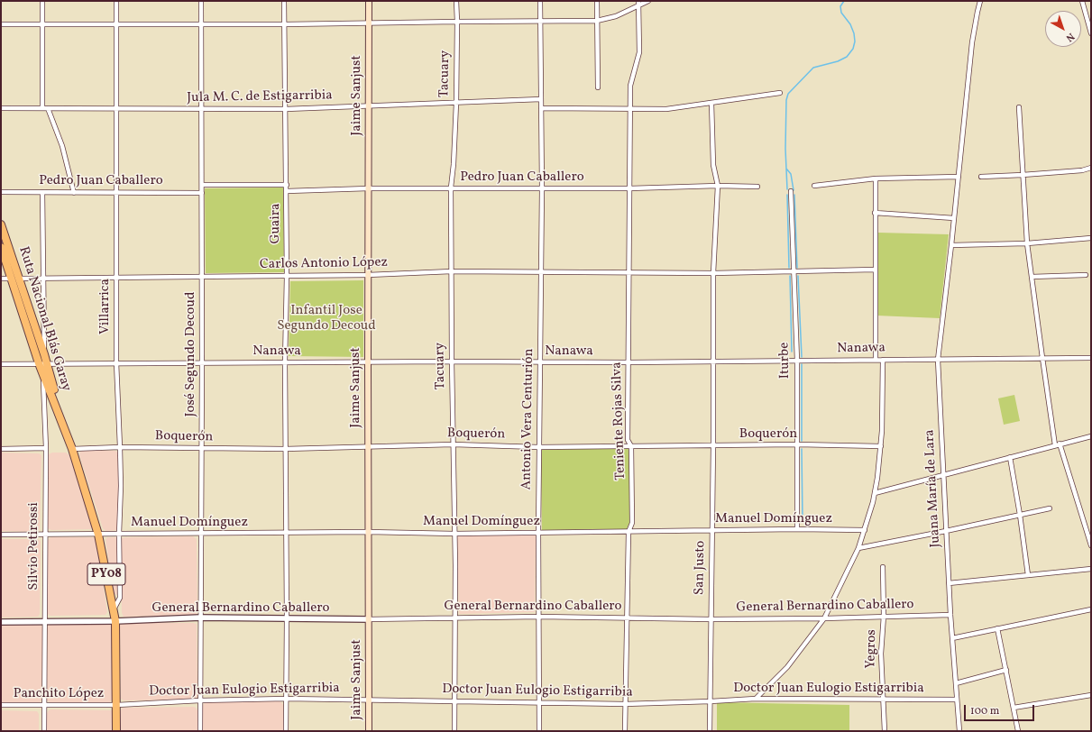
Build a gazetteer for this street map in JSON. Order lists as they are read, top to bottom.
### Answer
{
  "streets": {
    "highway": ["Ruta Nacional Blás Garay", "PY08"],
    "main road": ["Jaime Sanjust"],
    "street": [
      "Tacuary",
      "Jula M. C. de Estigarribia",
      "Pedro Juan Caballero",
      "Guaira",
      "Carlos Antonio López",
      "Villarrica",
      "Nanawa",
      "José Segundo Decoud",
      "Iturbe",
      "Antonio Vera Centurión",
      "Teniente Rojas Silva",
      "Boquerón",
      "Juana María de Lara",
      "Manuel Domínguez",
      "Silvio Petirossi",
      "San Justo",
      "General Bernardino Caballero",
      "Yegros",
      "Doctor Juan Eulogio Estigarribia",
      "Panchito López"
    ]
  },
  "crossings": [
    ["Tacuary", "Jula M. C. de Estigarribia"],
    ["Tacuary", "Pedro Juan Caballero"],
    ["Tacuary", "Carlos Antonio López"],
    ["Tacuary", "Nanawa"],
    ["Tacuary", "Boquerón"],
    ["Tacuary", "Manuel Domínguez"],
    ["Tacuary", "General Bernardino Caballero"],
    ["Tacuary", "Doctor Juan Eulogio Estigarribia"],
    ["Jaime Sanjust", "Jula M. C. de Estigarribia"],
    ["Jaime Sanjust", "Pedro Juan Caballero"],
    ["Jaime Sanjust", "Carlos Antonio López"],
    ["Jaime Sanjust", "Nanawa"],
    ["Jaime Sanjust", "Boquerón"],
    ["Jaime Sanjust", "Manuel Domínguez"],
    ["Jaime Sanjust", "General Bernardino Caballero"],
    ["Jaime Sanjust", "Doctor Juan Eulogio Estigarribia"],
    ["Jula M. C. de Estigarribia", "Guaira"],
    ["Jula M. C. de Estigarribia", "Villarrica"],
    ["Jula M. C. de Estigarribia", "José Segundo Decoud"],
    ["Jula M. C. de Estigarribia", "Antonio Vera Centurión"],
    ["Pedro Juan Caballero", "Guaira"],
    ["Pedro Juan Caballero", "Villarrica"],
    ["Pedro Juan Caballero", "José Segundo Decoud"],
    ["Pedro Juan Caballero", "Antonio Vera Centurión"],
    ["Pedro Juan Caballero", "Teniente Rojas Silva"],
    ["Pedro Juan Caballero", "San Justo"],
    ["Guaira", "Carlos Antonio López"],
    ["Guaira", "Nanawa"],
    ["Guaira", "Boquerón"],
    ["Guaira", "Manuel Domínguez"],
    ["Guaira", "General Bernardino Caballero"],
    ["Guaira", "Doctor Juan Eulogio Estigarribia"],
    ["Carlos Antonio López", "Villarrica"],
    ["Carlos Antonio López", "Ruta Nacional Blás Garay"],
    ["Carlos Antonio López", "José Segundo Decoud"],
    ["Carlos Antonio López", "Iturbe"],
    ["Carlos Antonio López", "Antonio Vera Centurión"],
    ["Carlos Antonio López", "Teniente Rojas Silva"],
    ["Carlos Antonio López", "San Justo"],
    ["Villarrica", "Ruta Nacional Blás Garay"],
    ["Villarrica", "Nanawa"],
    ["Villarrica", "Boquerón"],
    ["Villarrica", "Manuel Domínguez"],
    ["Ruta Nacional Blás Garay", "Nanawa"],
    ["Ruta Nacional Blás Garay", "Boquerón"],
    ["Ruta Nacional Blás Garay", "Manuel Domínguez"],
    ["Ruta Nacional Blás Garay", "Silvio Petirossi"],
    ["Ruta Nacional Blás Garay", "General Bernardino Caballero"],
    ["Ruta Nacional Blás Garay", "Doctor Juan Eulogio Estigarribia"],
    ["Ruta Nacional Blás Garay", "Panchito López"],
    ["Nanawa", "José Segundo Decoud"],
    ["Nanawa", "Iturbe"],
    ["Nanawa", "Antonio Vera Centurión"],
    ["Nanawa", "Teniente Rojas Silva"],
    ["Nanawa", "Juana María de Lara"],
    ["Nanawa", "San Justo"],
    ["José Segundo Decoud", "Boquerón"],
    ["José Segundo Decoud", "Manuel Domínguez"],
    ["José Segundo Decoud", "General Bernardino Caballero"],
    ["José Segundo Decoud", "Doctor Juan Eulogio Estigarribia"],
    ["Iturbe", "Boquerón"],
    ["Iturbe", "Manuel Domínguez"],
    ["Antonio Vera Centurión", "Boquerón"],
    ["Antonio Vera Centurión", "Manuel Domínguez"],
    ["Antonio Vera Centurión", "General Bernardino Caballero"],
    ["Antonio Vera Centurión", "Doctor Juan Eulogio Estigarribia"],
    ["Teniente Rojas Silva", "Boquerón"],
    ["Teniente Rojas Silva", "Manuel Domínguez"],
    ["Teniente Rojas Silva", "General Bernardino Caballero"],
    ["Teniente Rojas Silva", "Doctor Juan Eulogio Estigarribia"],
    ["Boquerón", "San Justo"],
    ["Juana María de Lara", "General Bernardino Caballero"],
    ["Juana María de Lara", "Doctor Juan Eulogio Estigarribia"],
    ["Manuel Domínguez", "Silvio Petirossi"],
    ["Manuel Domínguez", "San Justo"],
    ["Silvio Petirossi", "General Bernardino Caballero"],
    ["Silvio Petirossi", "Panchito López"],
    ["San Justo", "General Bernardino Caballero"],
    ["San Justo", "Doctor Juan Eulogio Estigarribia"],
    ["General Bernardino Caballero", "Yegros"],
    ["Yegros", "Doctor Juan Eulogio Estigarribia"],
    ["Doctor Juan Eulogio Estigarribia", "Panchito López"]
  ],
  "parks": ["Infantil Jose Segundo Decoud"],
  "scale_bar": "100 m",
  "north": "bottom right"
}
